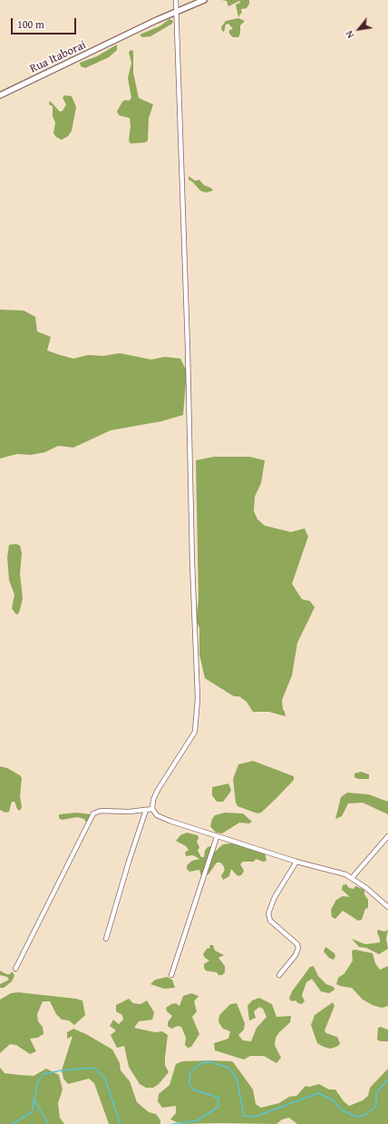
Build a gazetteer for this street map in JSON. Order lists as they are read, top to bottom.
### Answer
{
  "streets": {
    "street": ["Rua Itaborai"]
  },
  "scale_bar": "100 m",
  "north": "bottom left"
}
